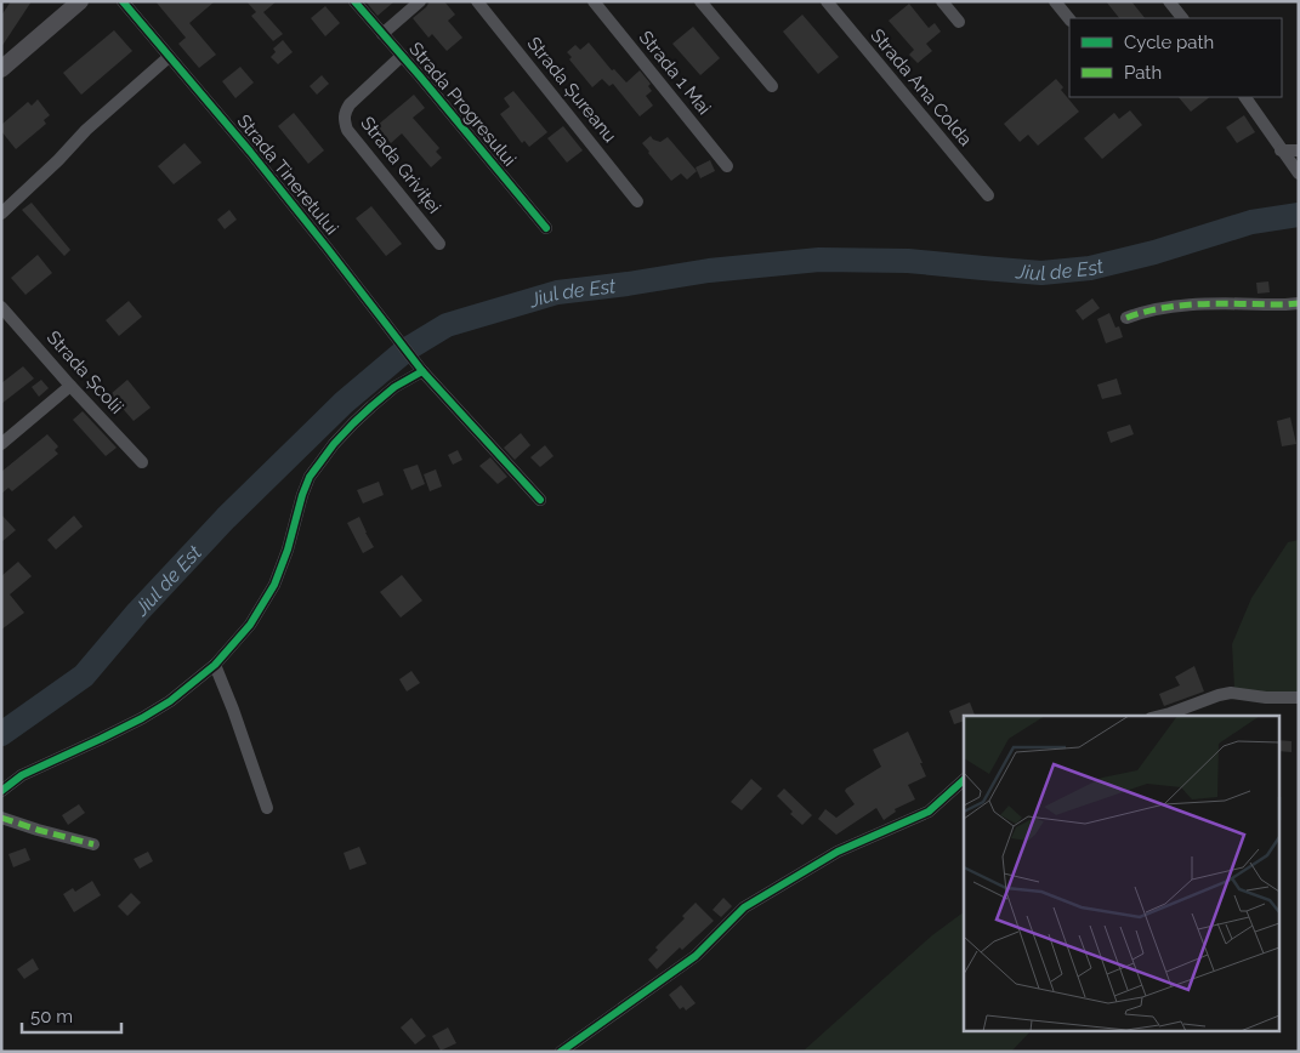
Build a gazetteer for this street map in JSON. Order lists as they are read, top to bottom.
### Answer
{
  "streets": {
    "street": [
      "Strada 1 Mai",
      "Strada Ana Colda",
      "Strada Șureanu",
      "Strada Progresului",
      "Strada Griviței",
      "Strada Tineretului",
      "Strada Școlii"
    ]
  },
  "crossings": [
    ["Strada Progresului", "Strada Griviței"]
  ],
  "water": ["Jiul de Est"],
  "legend": ["Cycle path", "Path"],
  "scale_bar": "50 m"
}
